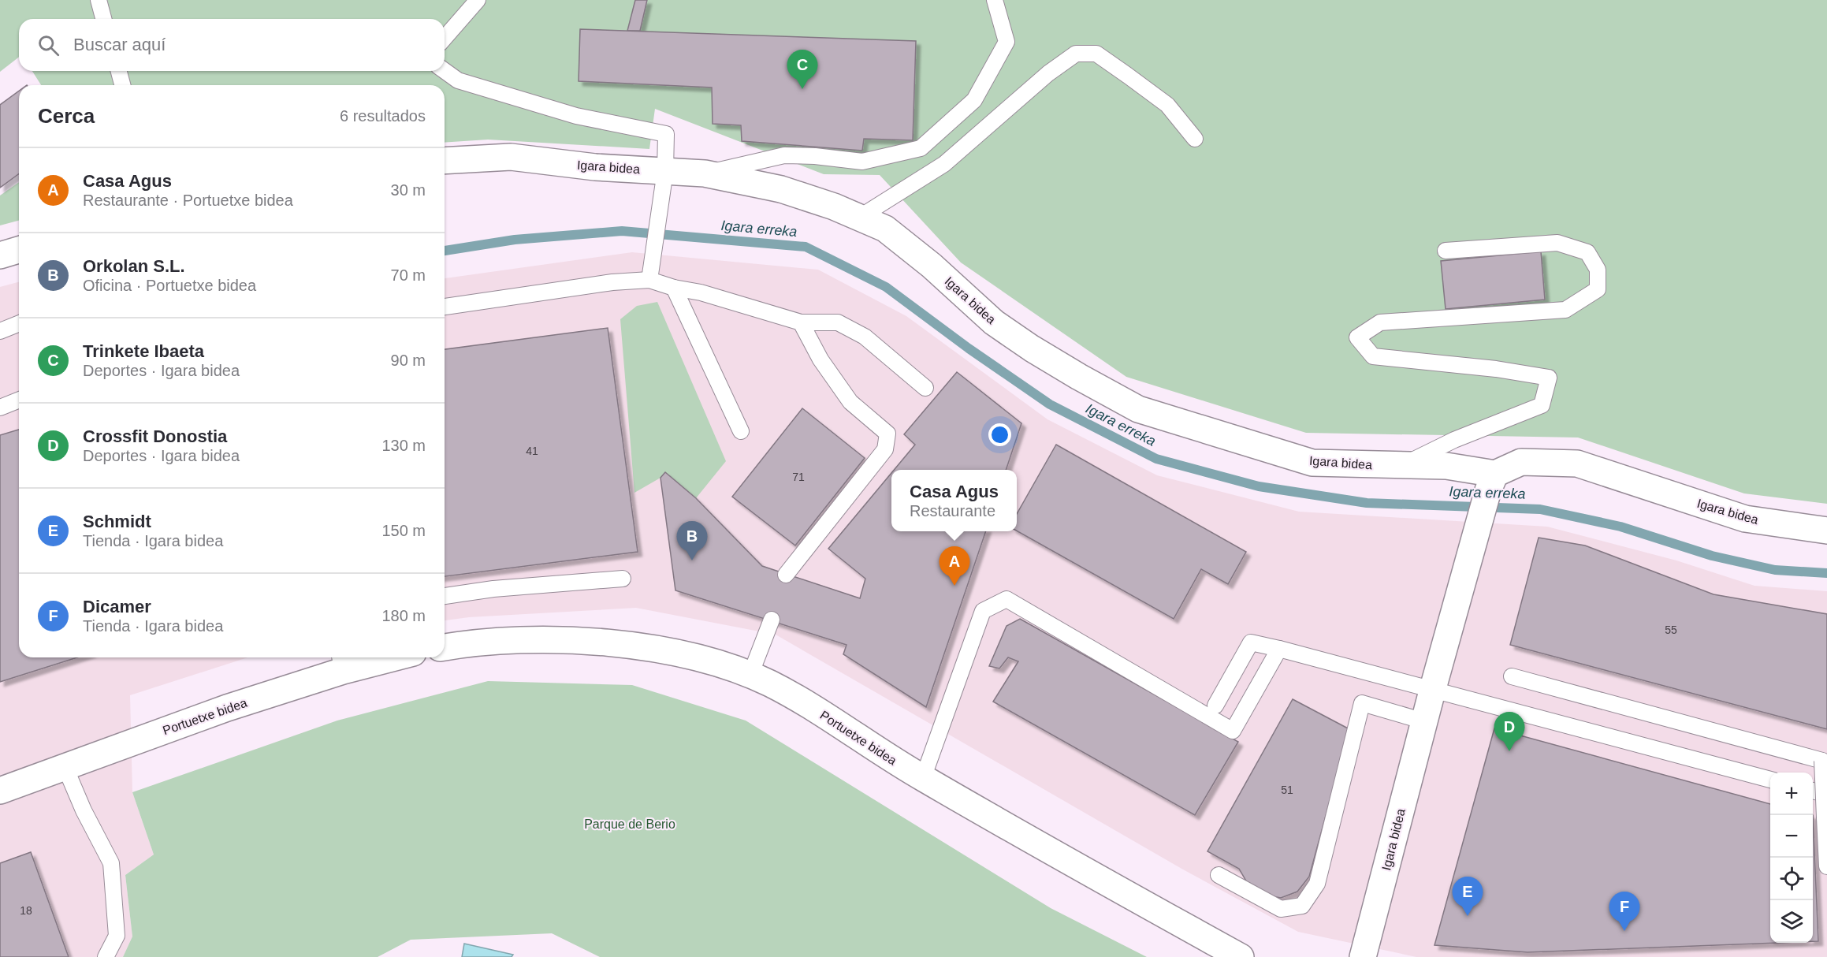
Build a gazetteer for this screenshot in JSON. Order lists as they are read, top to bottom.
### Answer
{
  "streets": {
    "street": ["Igara bidea", "Portuetxe bidea"]
  },
  "water": ["Igara erreka"],
  "parks": ["Parque de Berio"],
  "house_numbers": [
    "41",
    "71",
    "55",
    "51",
    "18"
  ],
  "page": {
    "search": "Buscar aquí",
    "pins": [
      "C",
      "B",
      "A",
      "D",
      "E",
      "F"
    ],
    "heading": ["Cerca", "6 resultados"],
    "list": [
      {
        "mark": "A",
        "name": "Casa Agus",
        "note": "Restaurante · Portuetxe bidea",
        "value": "30 m"
      },
      {
        "mark": "B",
        "name": "Orkolan S.L.",
        "note": "Oficina · Portuetxe bidea",
        "value": "70 m"
      },
      {
        "mark": "C",
        "name": "Trinkete Ibaeta",
        "note": "Deportes · Igara bidea",
        "value": "90 m"
      },
      {
        "mark": "D",
        "name": "Crossfit Donostia",
        "note": "Deportes · Igara bidea",
        "value": "130 m"
      },
      {
        "mark": "E",
        "name": "Schmidt",
        "note": "Tienda · Igara bidea",
        "value": "150 m"
      },
      {
        "mark": "F",
        "name": "Dicamer",
        "note": "Tienda · Igara bidea",
        "value": "180 m"
      }
    ],
    "popup": ["Casa Agus", "Restaurante"],
    "map_buttons": ["+", "−"]
  }
}
